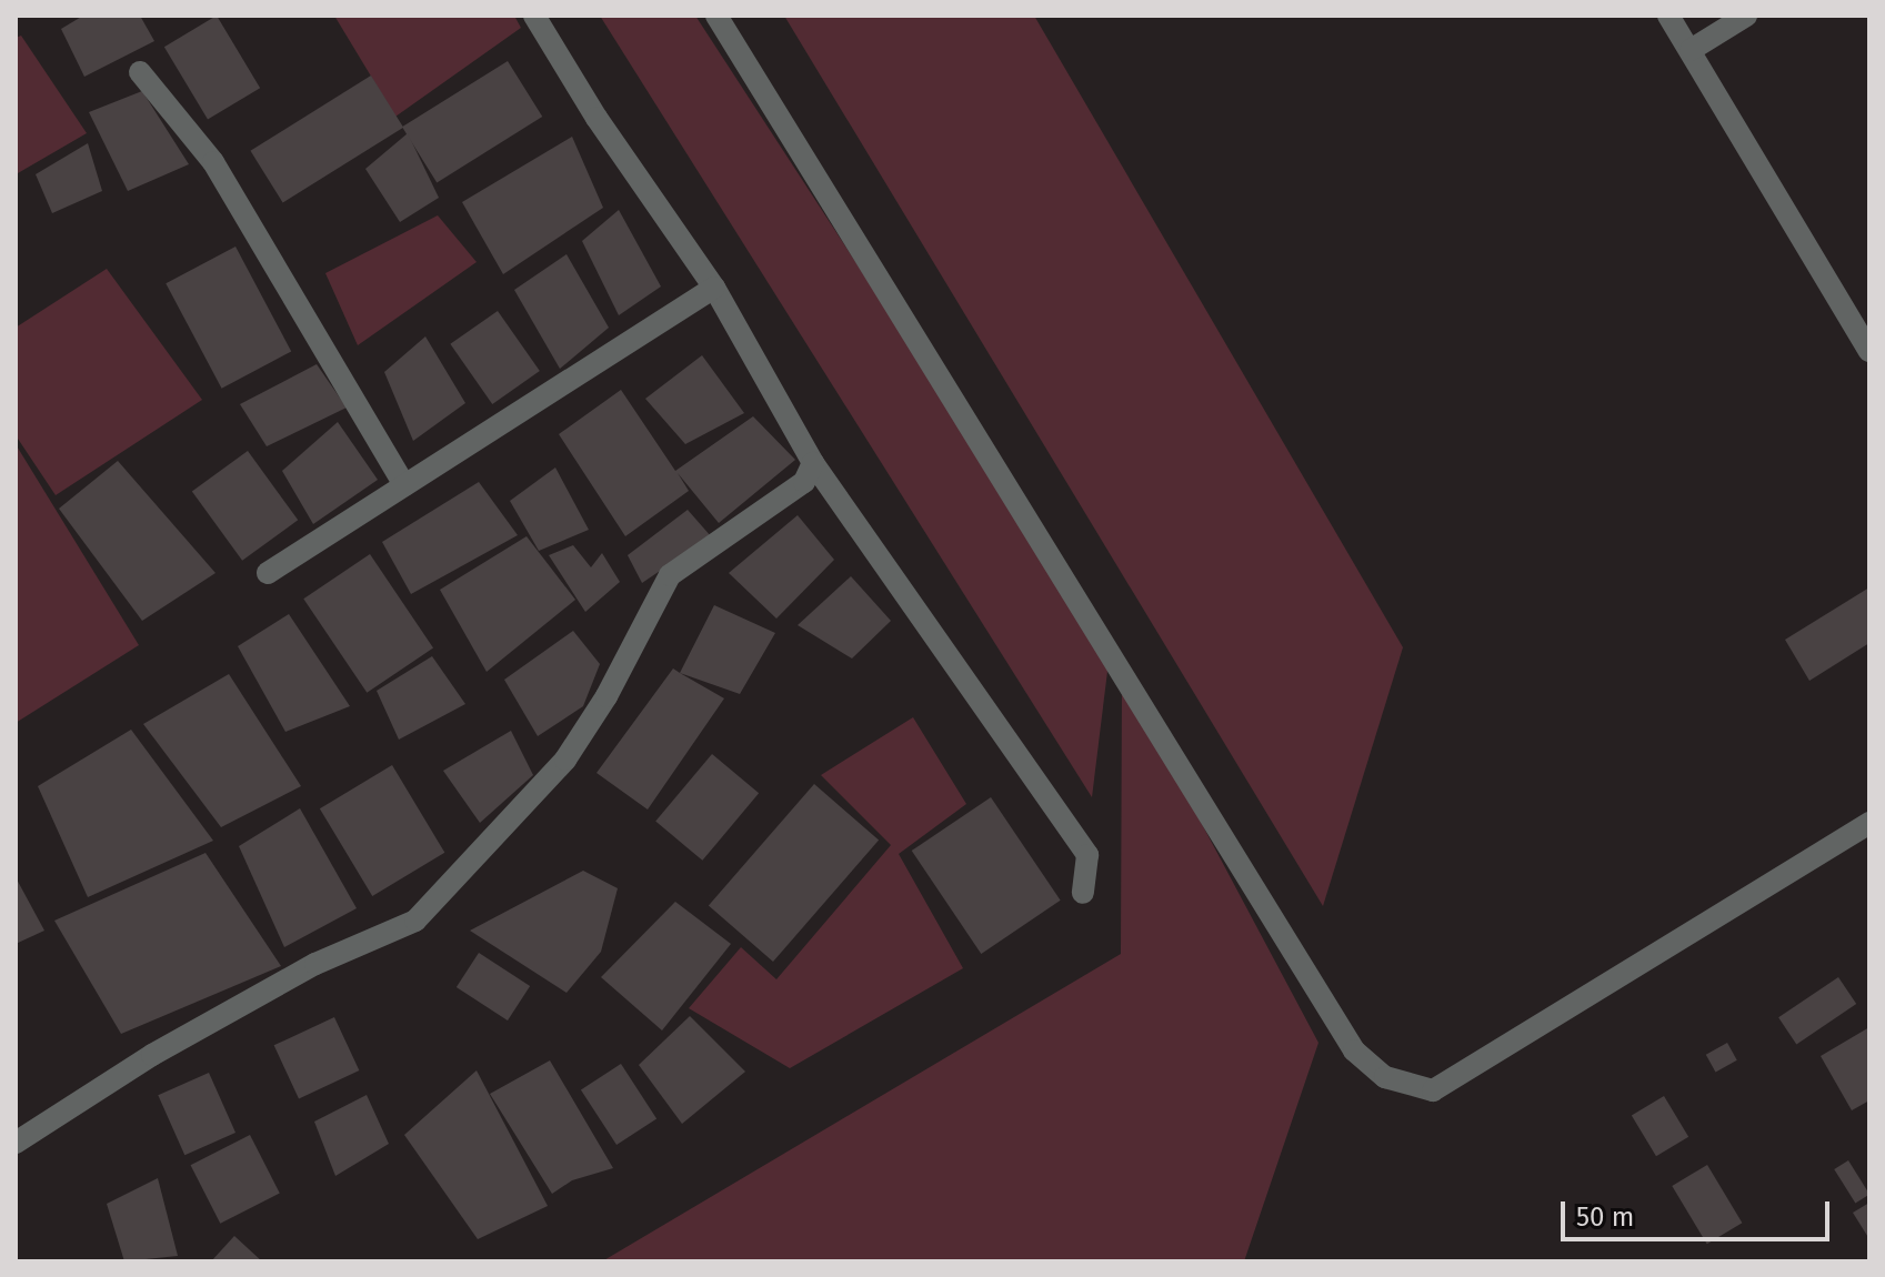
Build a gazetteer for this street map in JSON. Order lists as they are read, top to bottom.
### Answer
{
  "scale_bar": "50 m"
}
